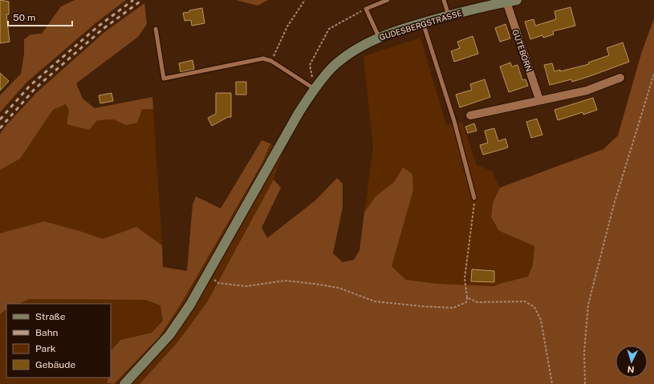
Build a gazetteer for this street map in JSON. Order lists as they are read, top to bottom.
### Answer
{
  "streets": {
    "main road": ["GUDESBERGSTRASSE"],
    "street": ["GUTEBORN"]
  },
  "crossings": [
    ["GUDESBERGSTRASSE", "GUTEBORN"]
  ],
  "legend": [
    "Straße",
    "Bahn",
    "Park",
    "Gebäude"
  ],
  "scale_bar": "50 m",
  "north": "bottom"
}
